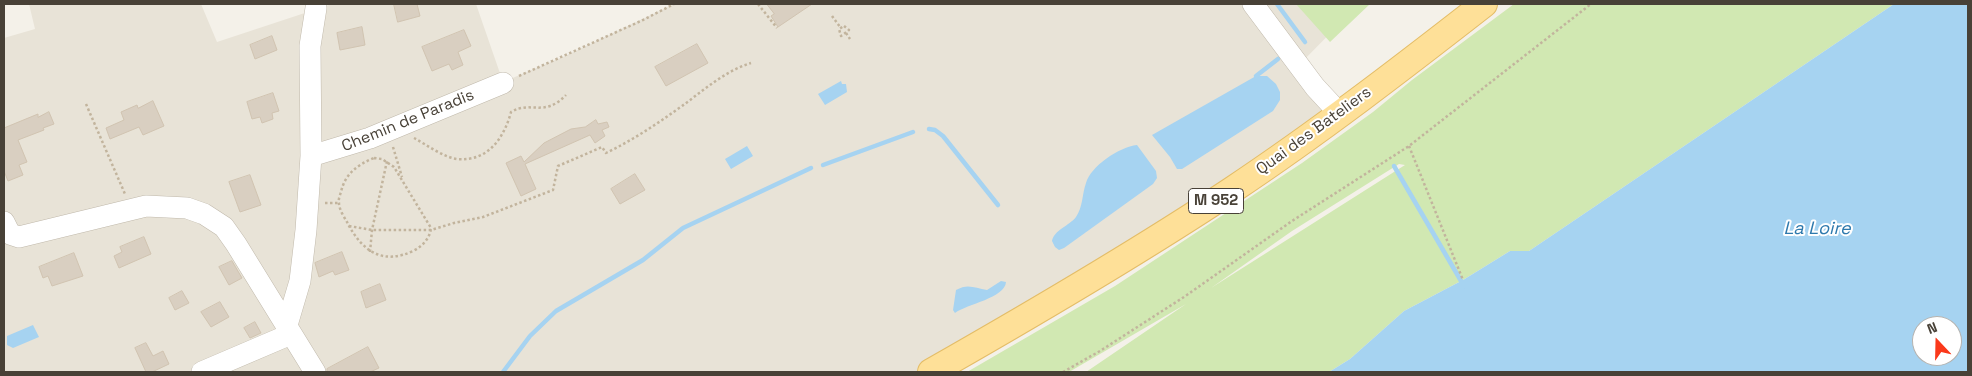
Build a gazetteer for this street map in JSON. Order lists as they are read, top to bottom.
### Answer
{
  "streets": {
    "main road": ["Quai des Bateliers", "M 952"],
    "street": ["Chemin de Paradis"]
  },
  "water": ["La Loire"],
  "north": "top"
}
